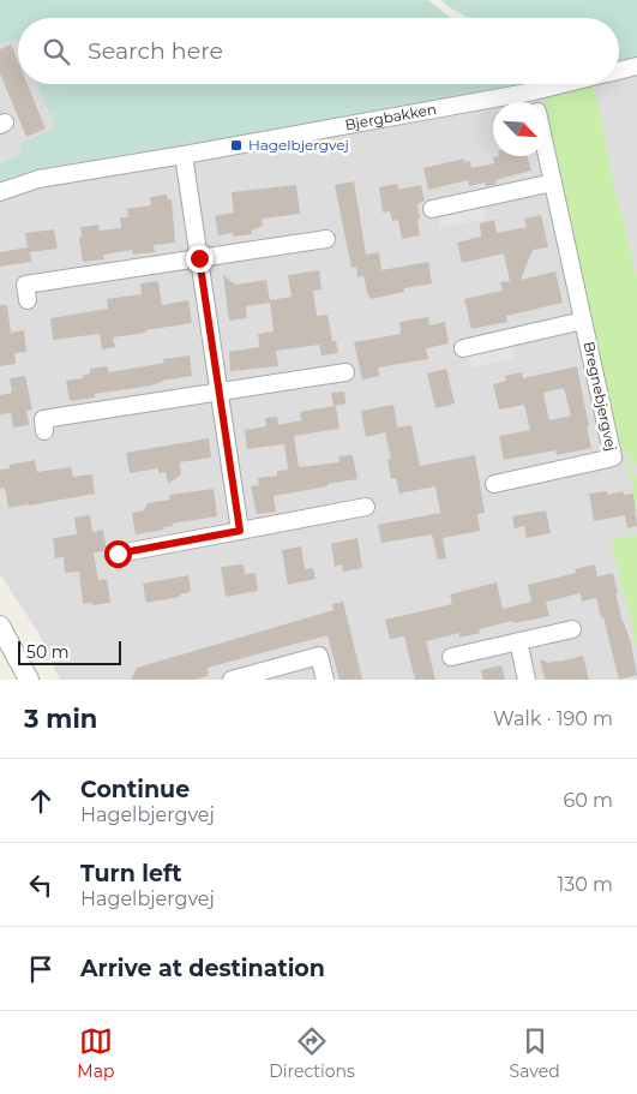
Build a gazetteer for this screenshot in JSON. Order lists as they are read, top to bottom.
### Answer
{
  "streets": {
    "street": ["Bjergbakken", "Bregnebjergvej"]
  },
  "crossings": [
    ["Bjergbakken", "Bregnebjergvej"]
  ],
  "places": {
    "transit": ["Hagelbjergvej"]
  },
  "scale_bar": "50 m",
  "north": "bottom right",
  "page": {
    "search": "Search here",
    "scale": "50 m",
    "heading": ["3 min", "Walk · 190 m"],
    "list": [
      ["Continue", "Hagelbjergvej", "60 m"],
      ["Turn left", "Hagelbjergvej", "130 m"],
      "Arrive at destination"
    ],
    "nav": ["Map", "Directions", "Saved"]
  }
}
